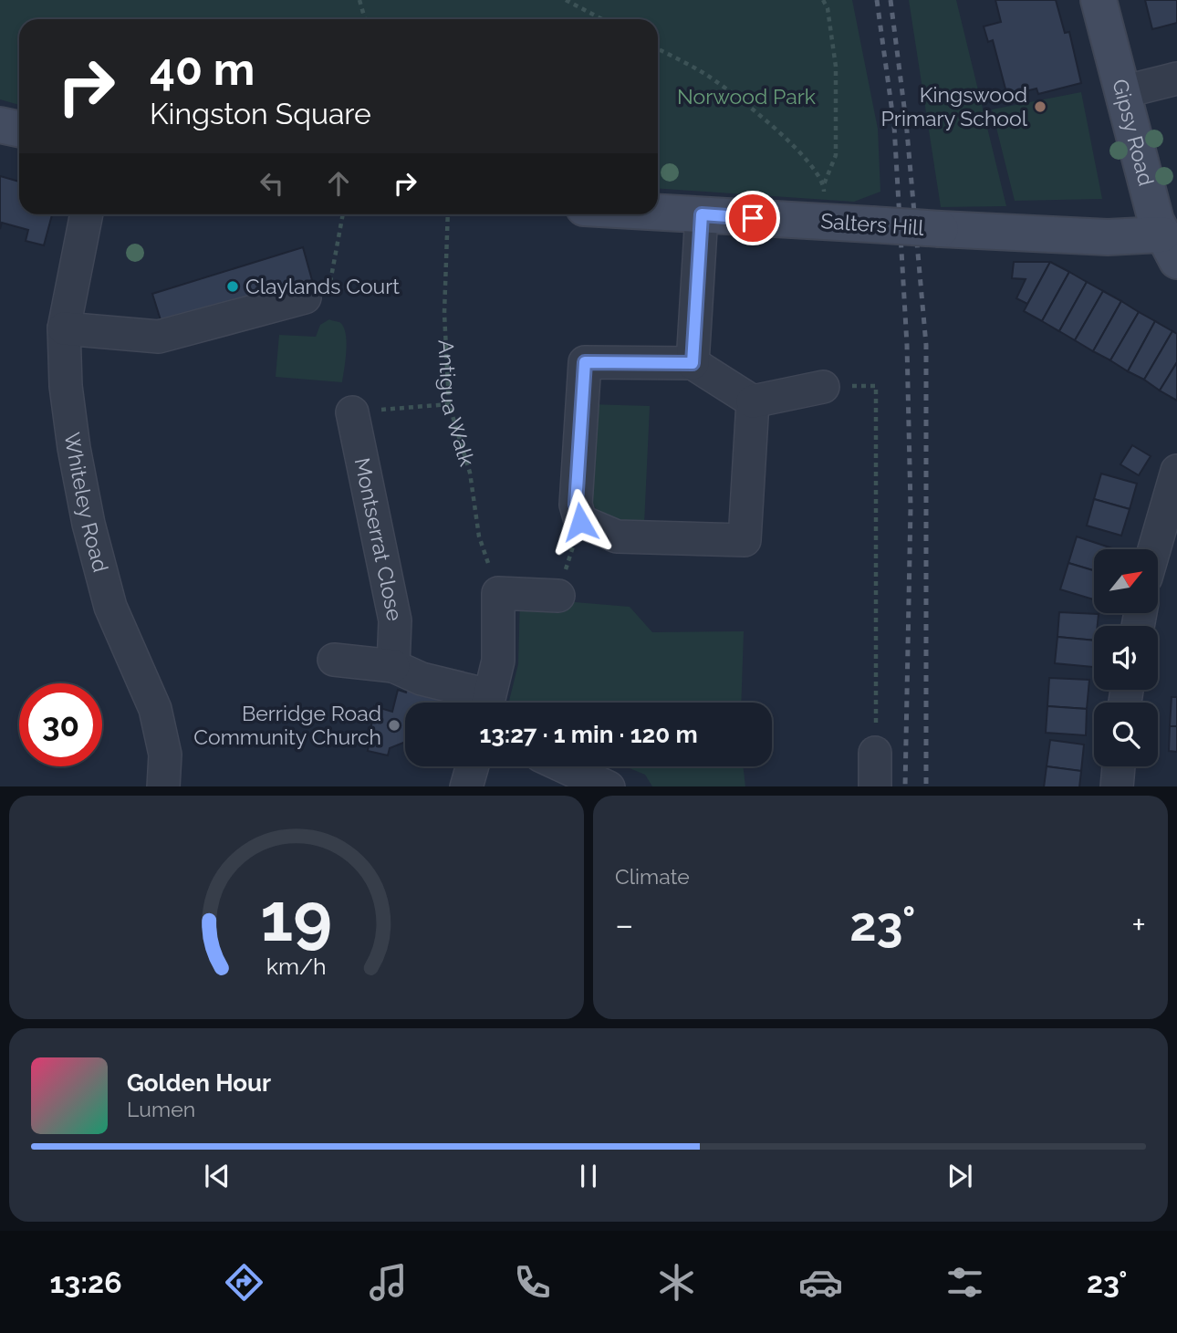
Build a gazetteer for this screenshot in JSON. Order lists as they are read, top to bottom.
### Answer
{
  "streets": {
    "street": [
      "Gipsy Road",
      "Salters Hill",
      "Whiteley Road",
      "Montserrat Close"
    ],
    "path": ["Antigua Walk"]
  },
  "crossings": [
    ["Gipsy Road", "Salters Hill"]
  ],
  "parks": ["Norwood Park"],
  "places": ["Kingswood Primary School", "Claylands Court", "Berridge Road Community Church"],
  "north": "top right",
  "page": {
    "turn": ["40 m", "Kingston Square"],
    "limit": "30",
    "trip": "13:27 · 1 min · 120 m",
    "tile": "Climate",
    "heat": ["−", "23°", "+"],
    "song": ["Golden Hour", "Lumen"],
    "tabs": ["13:26", "23°"],
    "gauge": ["19", "km/h"]
  }
}
